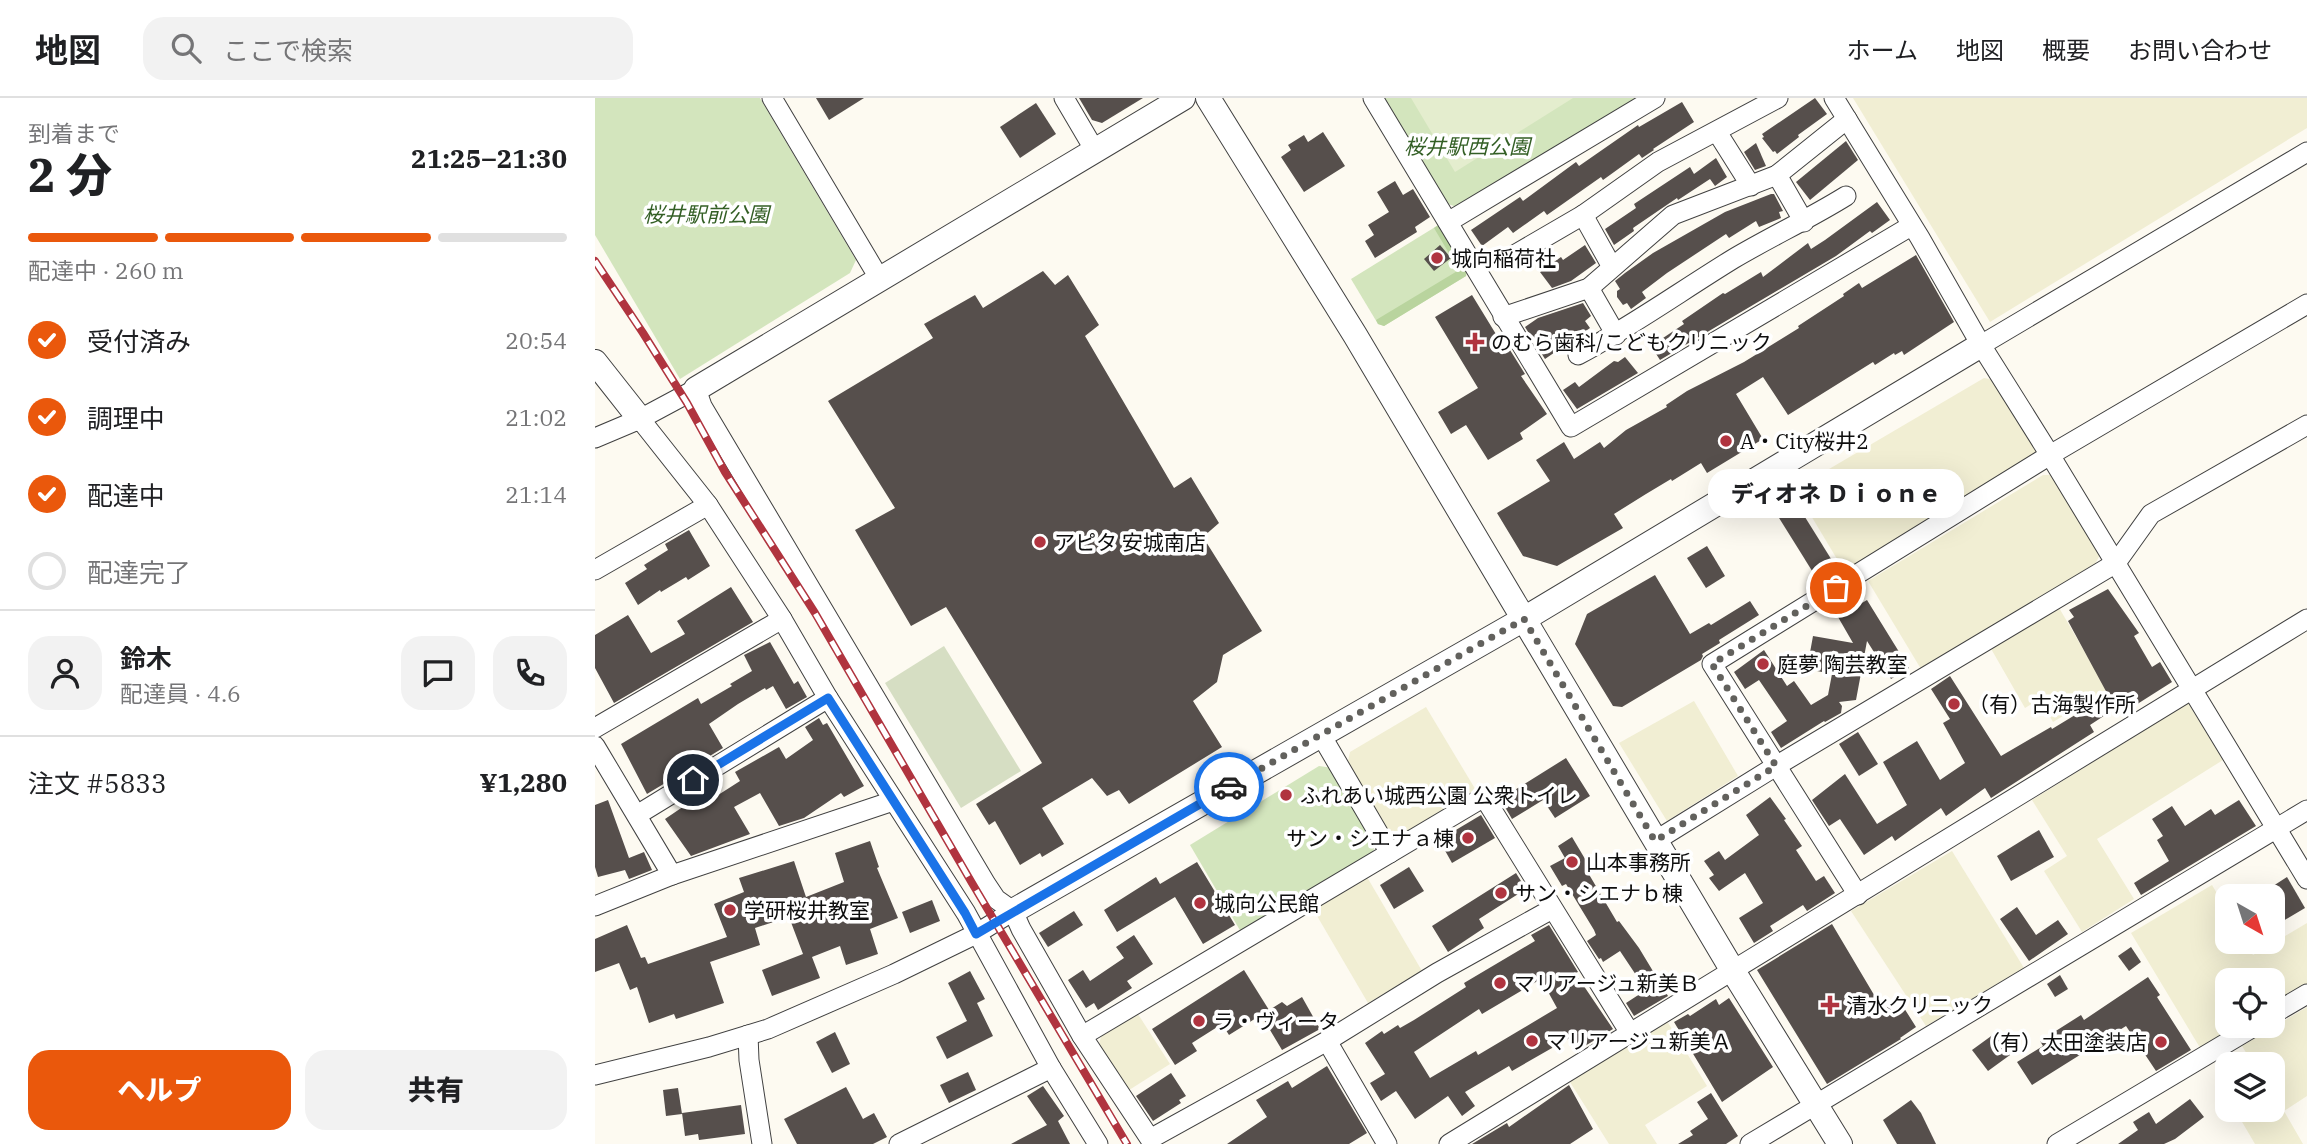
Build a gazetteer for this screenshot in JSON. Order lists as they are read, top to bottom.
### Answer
{
  "parks": ["桜井駅西公園", "桜井駅前公園"],
  "places": {
    "other": [
      "城向稲荷社",
      "A・City桜井2",
      "アピタ 安城南店",
      "ディオネ Ｄｉｏｎｅ",
      "庭夢 陶芸教室",
      "（有）古海製作所",
      "ふれあい城西公園 公衆トイレ",
      "サン・シエナａ棟",
      "山本事務所",
      "サン・シエナｂ棟",
      "城向公民館",
      "学研桜井教室",
      "マリアージュ新美Ｂ",
      "ラ・ヴィータ",
      "マリアージュ新美Ａ",
      "（有）太田塗装店"
    ],
    "health": ["のむら歯科/こどもクリニック", "清水クリニック"]
  },
  "north": "bottom right",
  "page": {
    "header": "地図",
    "search": "ここで検索",
    "nav": [
      "ホーム",
      "地図",
      "概要",
      "お問い合わせ"
    ],
    "heading": ["2 分", "到着まで", "21:25–21:30"],
    "panel": [
      "鈴木",
      "配達員 · 4.6",
      "注文 #5833",
      "¥1,280"
    ],
    "bar": "配達中 · 260 m",
    "list": [
      ["受付済み", "20:54"],
      ["調理中", "21:02"],
      ["配達中", "21:14"],
      "配達完了"
    ],
    "bubble": "ディオネ Ｄｉｏｎｅ",
    "buttons": ["ヘルプ", "共有"]
  }
}
